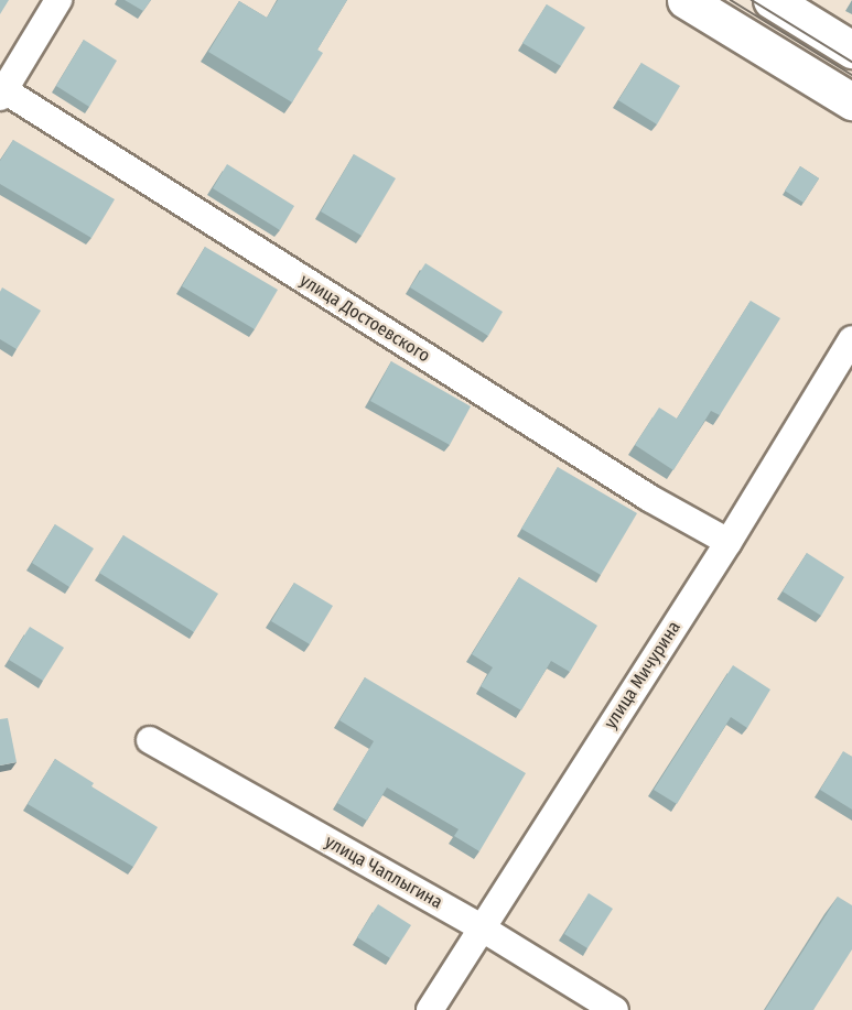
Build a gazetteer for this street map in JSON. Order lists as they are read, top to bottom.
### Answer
{
  "streets": {
    "street": ["улица Достоевского", "улица Мичурина", "улица Чаплыгина"]
  },
  "crossings": [
    ["улица Достоевского", "улица Мичурина"],
    ["улица Мичурина", "улица Чаплыгина"]
  ]
}
